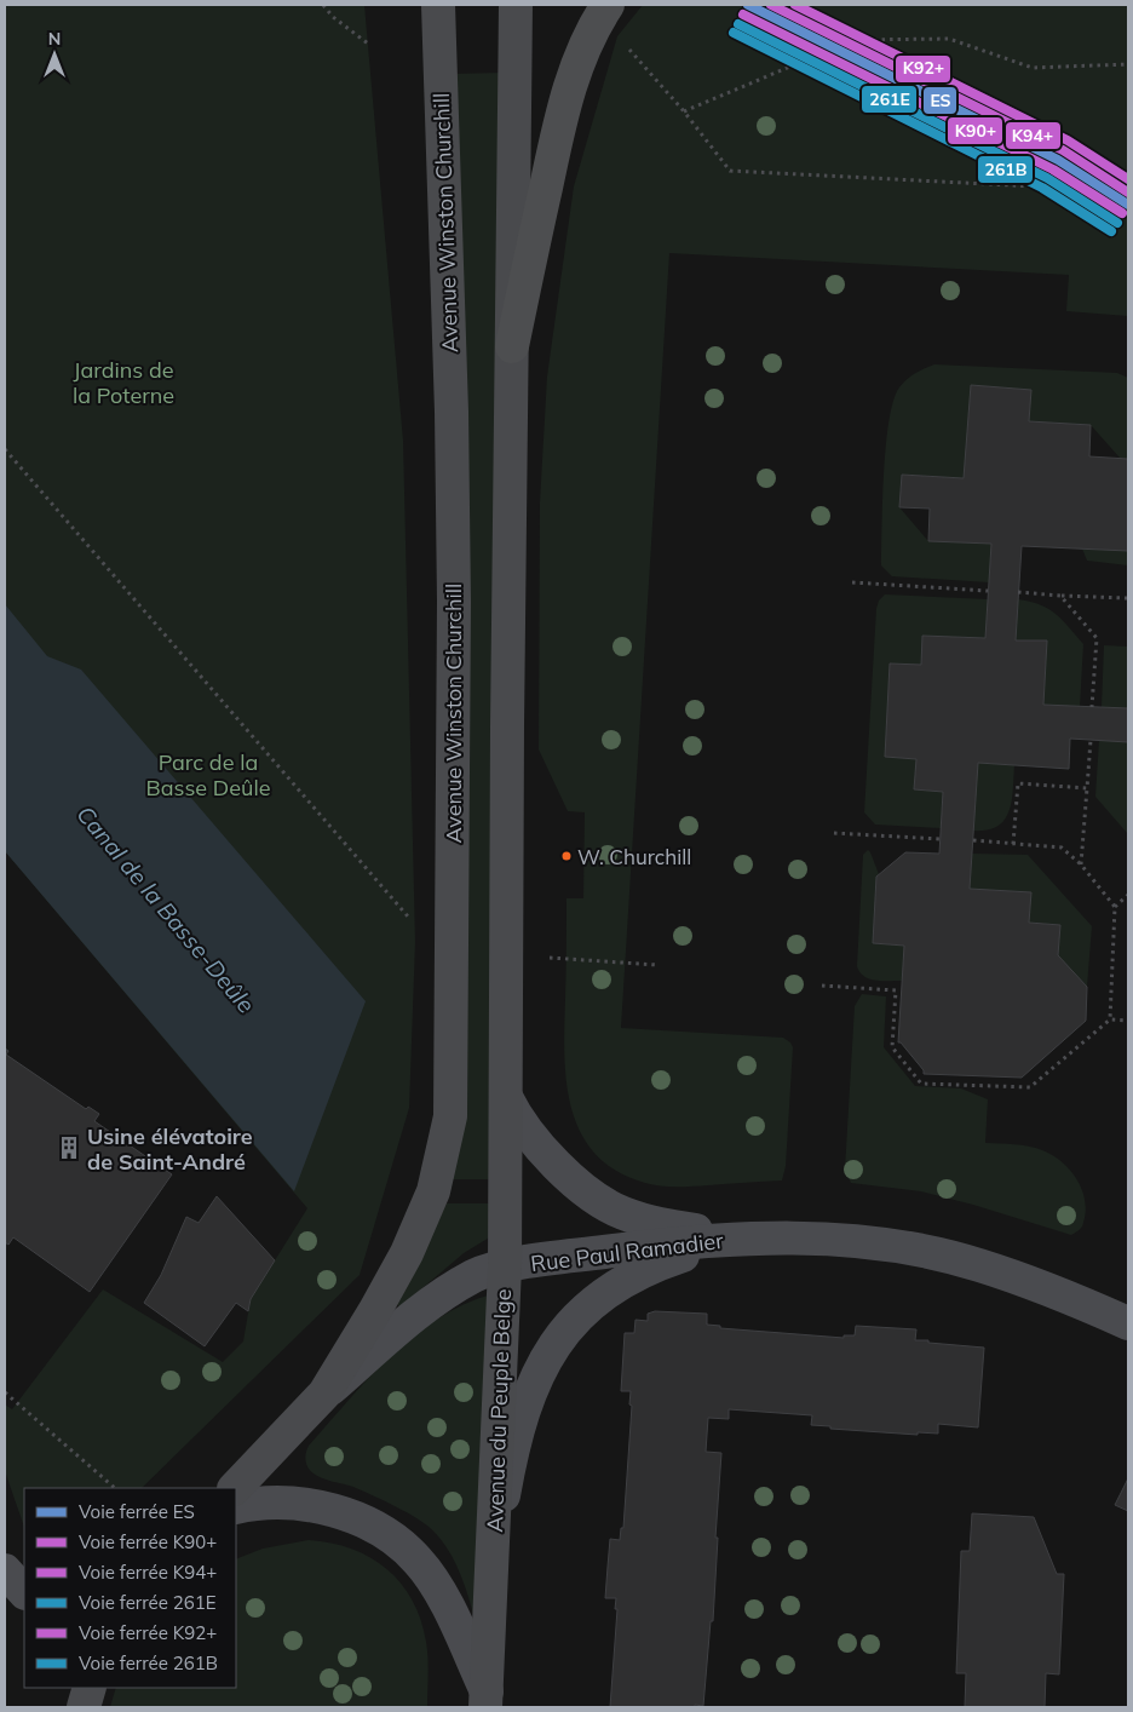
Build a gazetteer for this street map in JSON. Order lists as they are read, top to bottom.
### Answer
{
  "streets": {
    "street": ["Avenue Winston Churchill", "Rue Paul Ramadier", "Avenue du Peuple Belge"]
  },
  "crossings": [
    ["Avenue Winston Churchill", "Avenue du Peuple Belge"],
    ["Rue Paul Ramadier", "Avenue du Peuple Belge"]
  ],
  "water": ["Canal de la Basse-Deûle"],
  "parks": ["Jardins de la Poterne", "Parc de la Basse Deûle"],
  "places": {
    "other": ["W. Churchill"],
    "building": ["Usine élévatoire de Saint-André"]
  },
  "lines": [
    "rail line ES",
    "rail line K94+",
    "rail line K92+",
    "rail line K90+",
    "rail line 261E",
    "rail line 261B"
  ],
  "legend": [
    "Voie ferrée ES",
    "Voie ferrée K90+",
    "Voie ferrée K94+",
    "Voie ferrée 261E",
    "Voie ferrée K92+",
    "Voie ferrée 261B"
  ],
  "north": "top"
}
